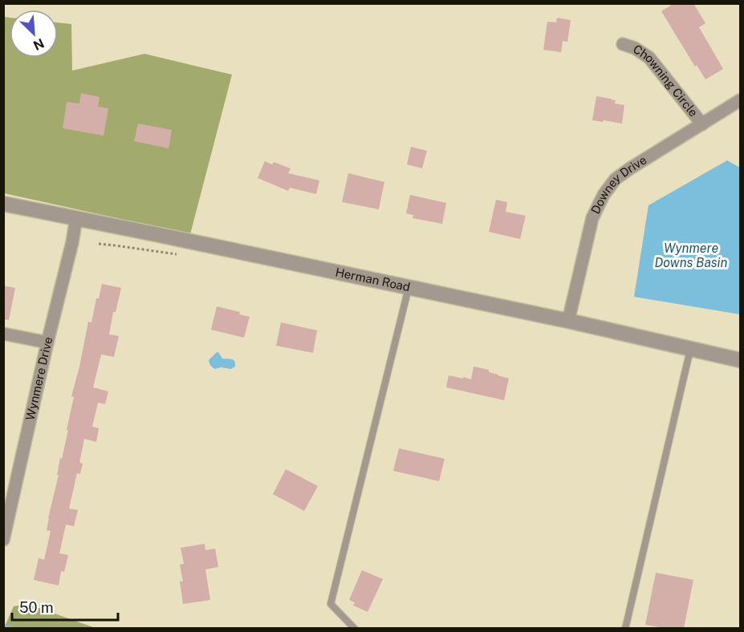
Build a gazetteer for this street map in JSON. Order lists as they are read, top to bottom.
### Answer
{
  "streets": {
    "street": [
      "Chowning Circle",
      "Downey Drive",
      "Herman Road",
      "Wynmere Drive"
    ]
  },
  "crossings": [
    ["Chowning Circle", "Downey Drive"],
    ["Downey Drive", "Herman Road"],
    ["Herman Road", "Wynmere Drive"]
  ],
  "water": ["Wynmere Downs Basin"],
  "scale_bar": "50 m",
  "north": "bottom right"
}
